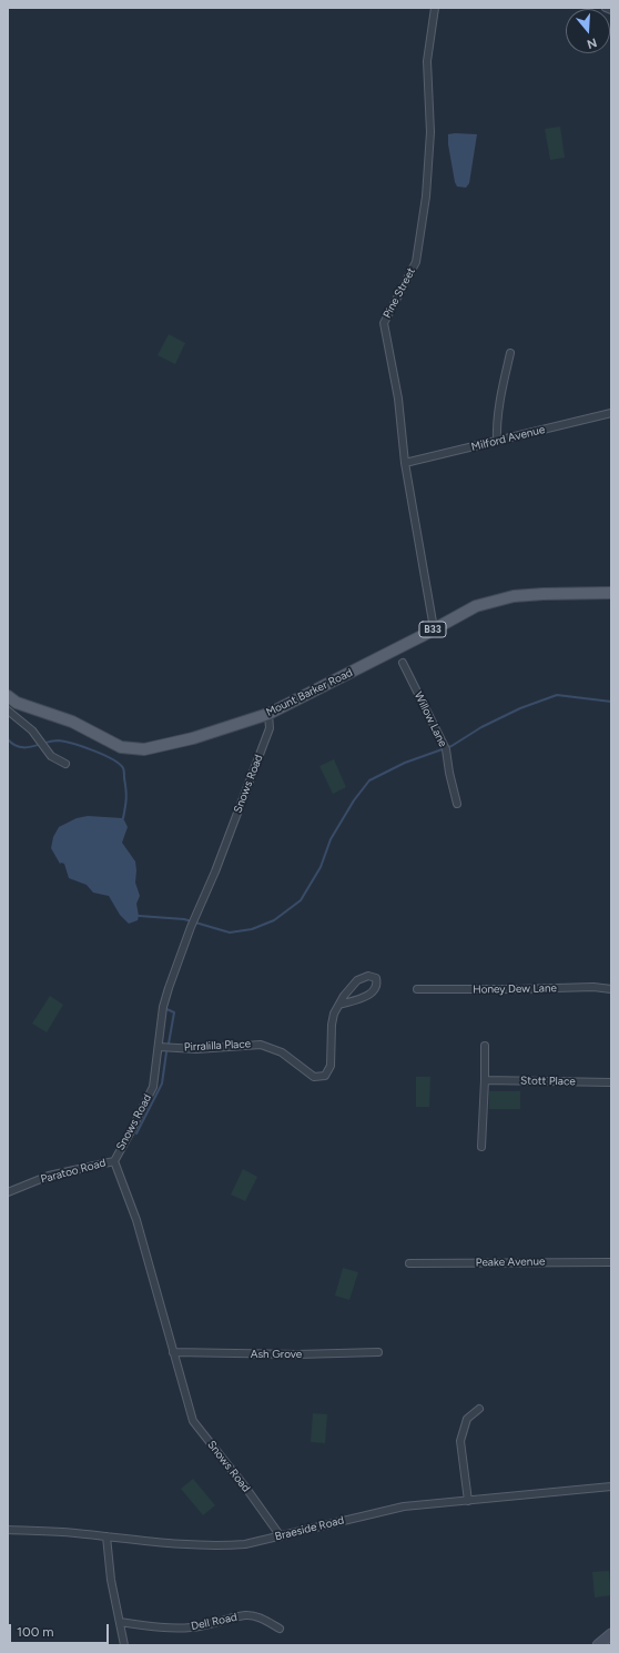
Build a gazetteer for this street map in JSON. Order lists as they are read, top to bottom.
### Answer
{
  "streets": {
    "main road": ["B33", "Mount Barker Road"],
    "street": [
      "Pine Street",
      "Milford Avenue",
      "Willow Lane",
      "Snows Road",
      "Honey Dew Lane",
      "Pirralilla Place",
      "Stott Place",
      "Paratoo Road",
      "Peake Avenue",
      "Ash Grove",
      "Braeside Road",
      "Dell Road"
    ]
  },
  "crossings": [
    ["Pine Street", "Milford Avenue"],
    ["Pine Street", "Mount Barker Road"],
    ["Mount Barker Road", "Snows Road"],
    ["Snows Road", "Pirralilla Place"],
    ["Snows Road", "Paratoo Road"],
    ["Snows Road", "Ash Grove"],
    ["Snows Road", "Braeside Road"]
  ],
  "scale_bar": "100 m",
  "north": "bottom"
}
